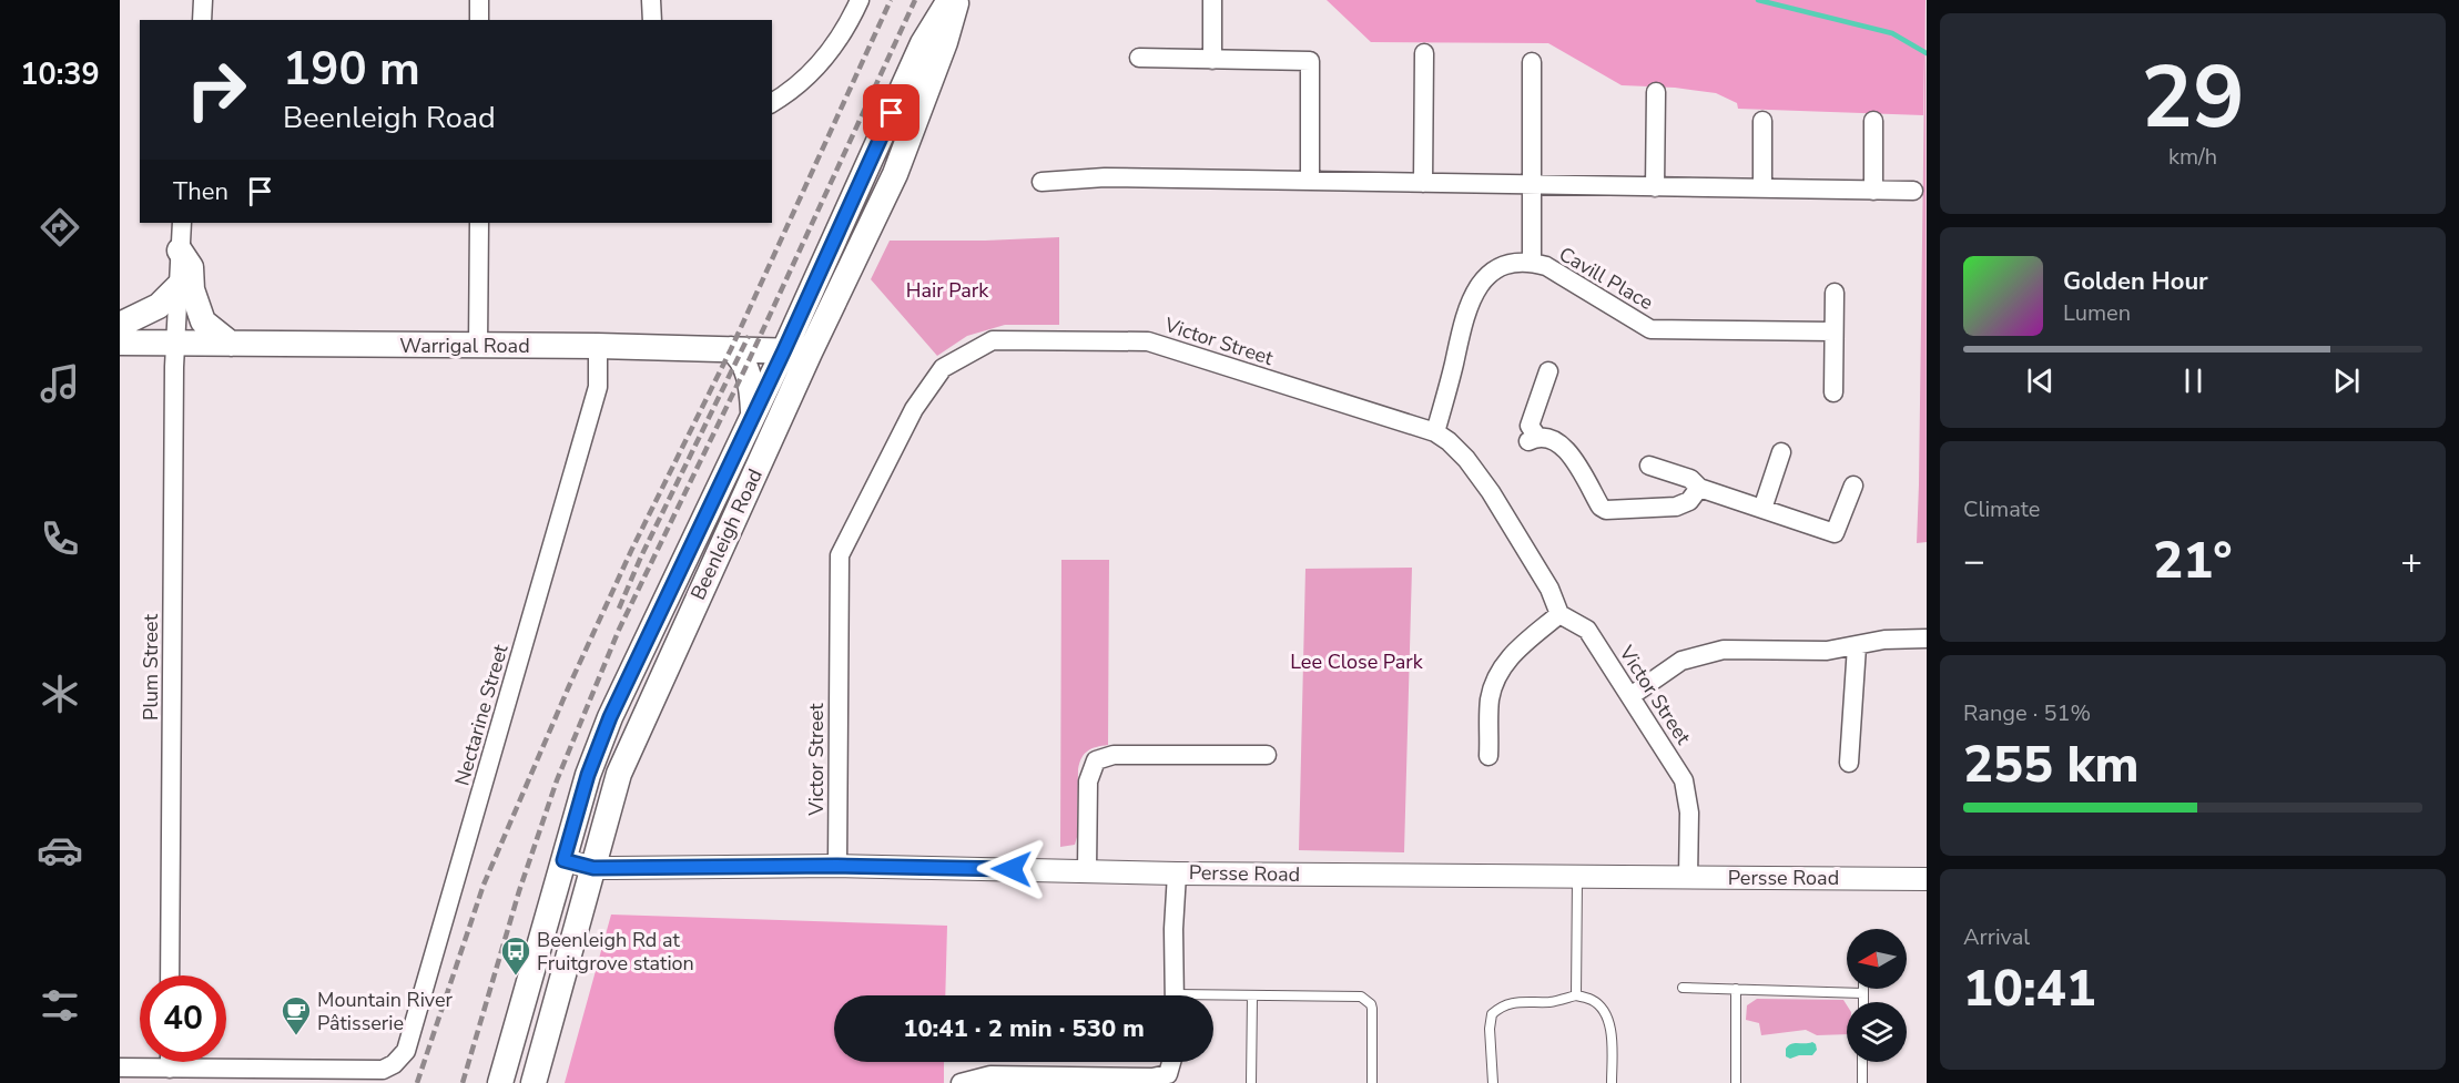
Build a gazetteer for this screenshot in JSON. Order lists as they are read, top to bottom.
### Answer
{
  "streets": {
    "main road": ["Warrigal Road", "Beenleigh Road"],
    "street": [
      "Cavill Place",
      "Victor Street",
      "Plum Street",
      "Nectarine Street",
      "Persse Road"
    ]
  },
  "crossings": [
    ["Cavill Place", "Victor Street"],
    ["Victor Street", "Persse Road"],
    ["Warrigal Road", "Beenleigh Road"],
    ["Warrigal Road", "Plum Street"],
    ["Warrigal Road", "Nectarine Street"],
    ["Beenleigh Road", "Persse Road"]
  ],
  "parks": ["Hair Park", "Lee Close Park"],
  "places": {
    "bus stop": ["Beenleigh Rd at Fruitgrove station"],
    "cafe": ["Mountain River Pâtisserie"]
  },
  "north": "left",
  "page": {
    "tabs": "10:39",
    "tile": [
      ["29", "km/h"],
      "Climate",
      ["Range · 51%", "255 km"],
      ["Arrival", "10:41"]
    ],
    "turn": ["190 m", "Beenleigh Road"],
    "then": "Then",
    "song": ["Golden Hour", "Lumen"],
    "heat": ["−", "21°", "+"],
    "limit": "40",
    "trip": "10:41 · 2 min · 530 m"
  }
}
